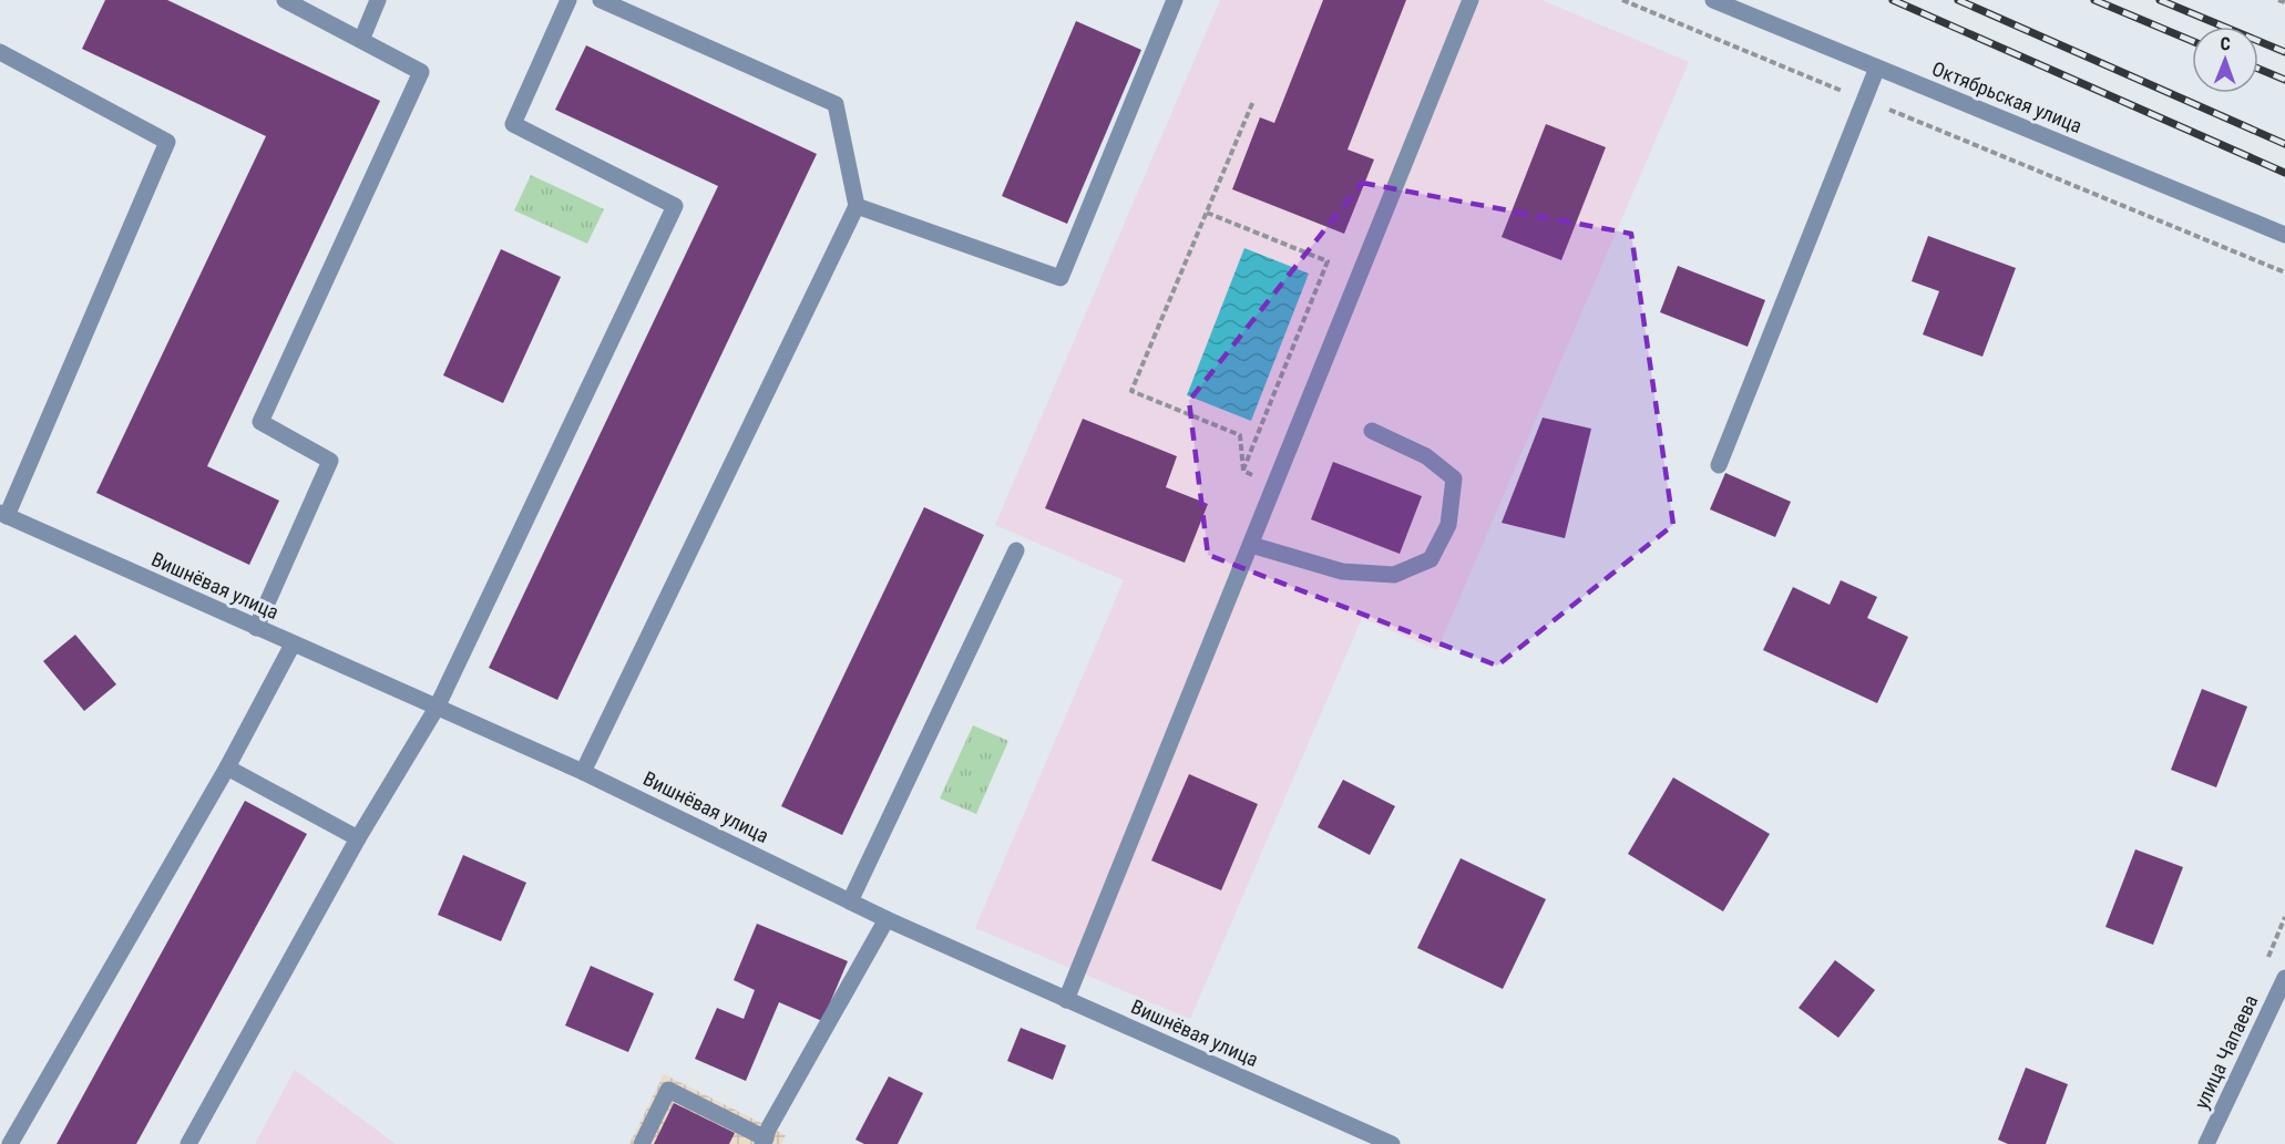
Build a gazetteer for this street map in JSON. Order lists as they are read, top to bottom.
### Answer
{
  "streets": {
    "street": ["Октябрьская улица", "Вишнёвая улица", "улица Чапаева"]
  },
  "north": "top"
}
